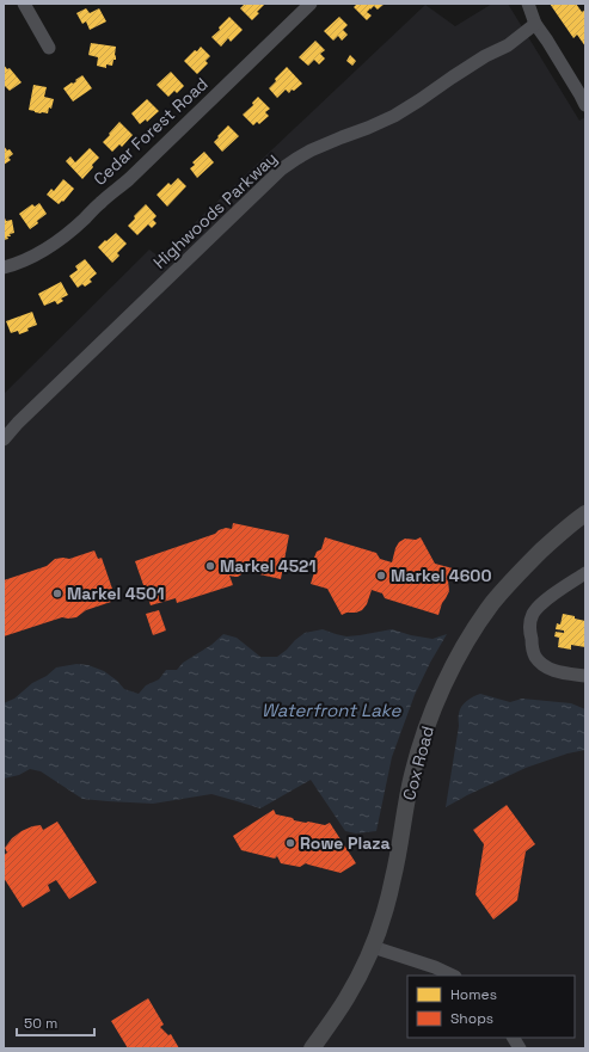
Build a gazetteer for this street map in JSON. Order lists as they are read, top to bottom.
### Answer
{
  "streets": {
    "main road": ["Cox Road"],
    "street": ["Cedar Forest Road", "Highwoods Parkway"]
  },
  "water": ["Waterfront Lake"],
  "places": [
    "Markel 4521",
    "Markel 4600",
    "Markel 4501",
    "Rowe Plaza"
  ],
  "legend": ["Homes", "Shops"],
  "scale_bar": "50 m"
}
